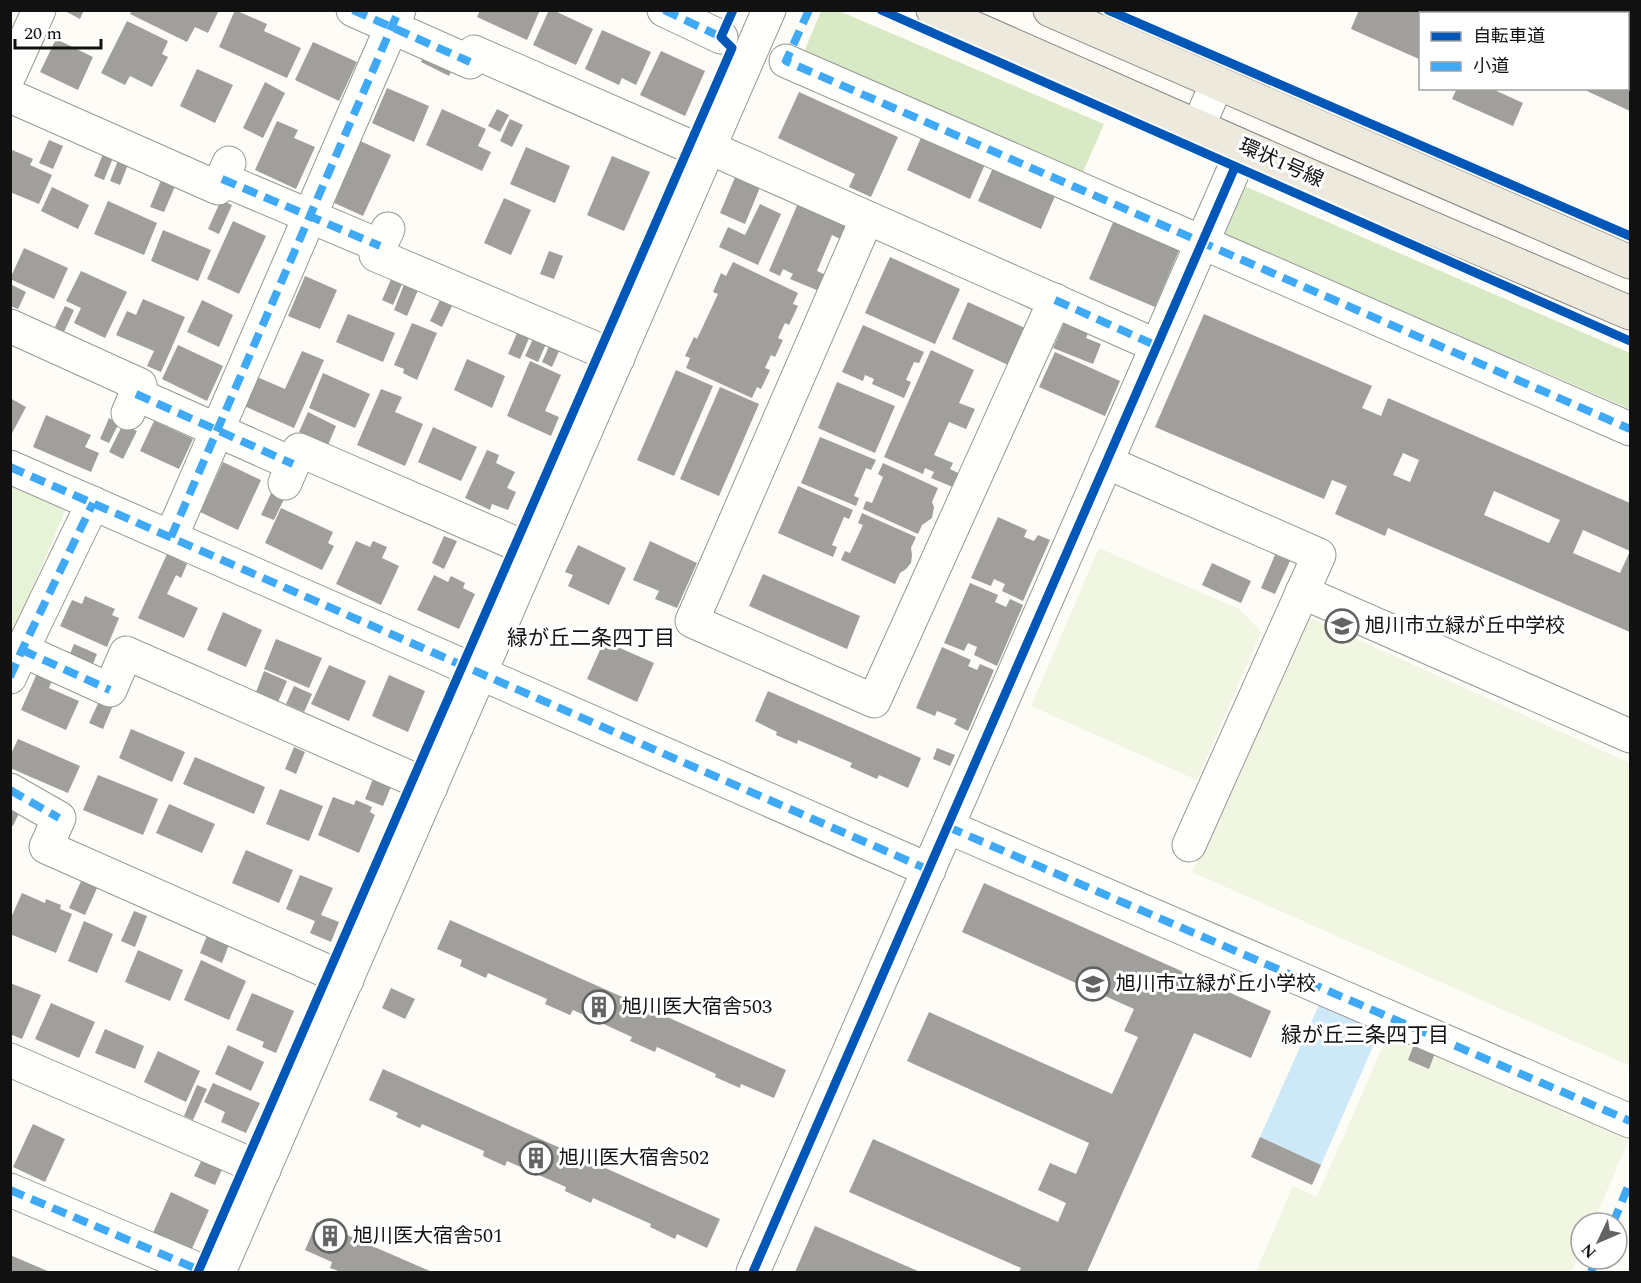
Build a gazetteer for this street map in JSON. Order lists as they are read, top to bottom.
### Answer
{
  "streets": {
    "main road": ["環状1号線"]
  },
  "districts": ["緑が丘二条四丁目", "緑が丘三条四丁目"],
  "places": {
    "school or university": ["旭川市立緑が丘中学校", "旭川市立緑が丘小学校"],
    "building": ["旭川医大宿舎503", "旭川医大宿舎502", "旭川医大宿舎501"]
  },
  "legend": ["自転車道", "小道"],
  "scale_bar": "20 m",
  "north": "bottom left"
}
